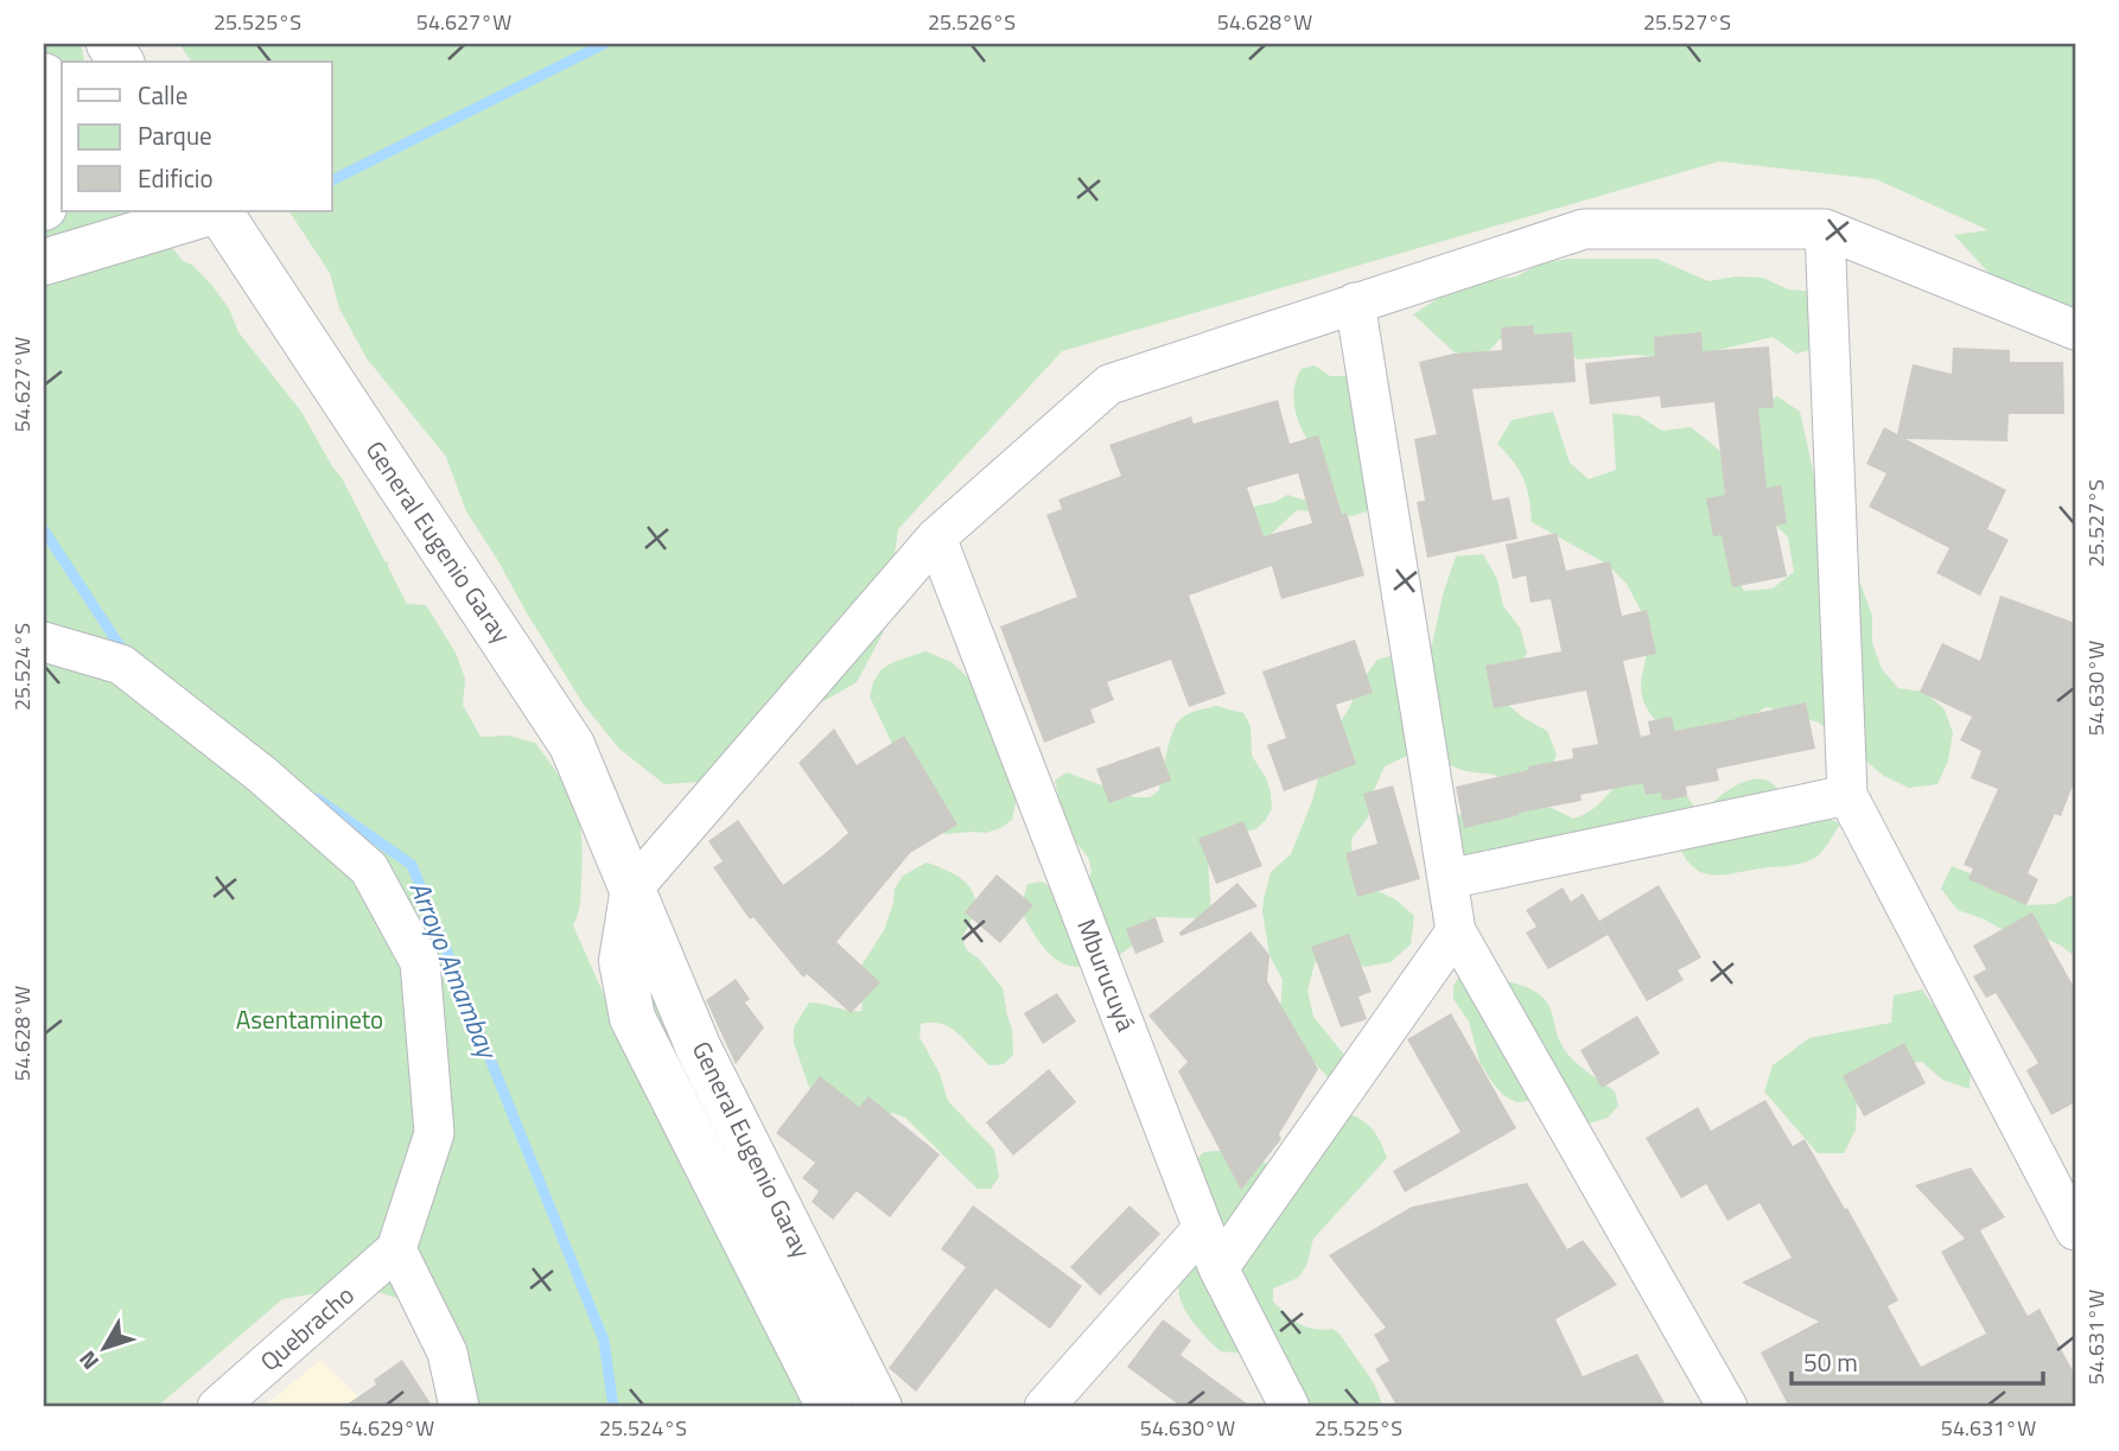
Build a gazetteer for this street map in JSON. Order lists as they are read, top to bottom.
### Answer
{
  "streets": {
    "street": ["General Eugenio Garay", "Mburucuyá", "Quebracho"]
  },
  "water": ["Arroyo Amambay"],
  "parks": ["Asentamineto"],
  "legend": ["Calle", "Parque", "Edificio"],
  "scale_bar": "50 m",
  "north": "bottom left",
  "coordinates": [
    "25.525°S",
    "54.627°W",
    "25.526°S",
    "54.628°W",
    "25.527°S",
    "25.524°S",
    "54.630°W",
    "54.631°W",
    "54.629°W"
  ]
}
